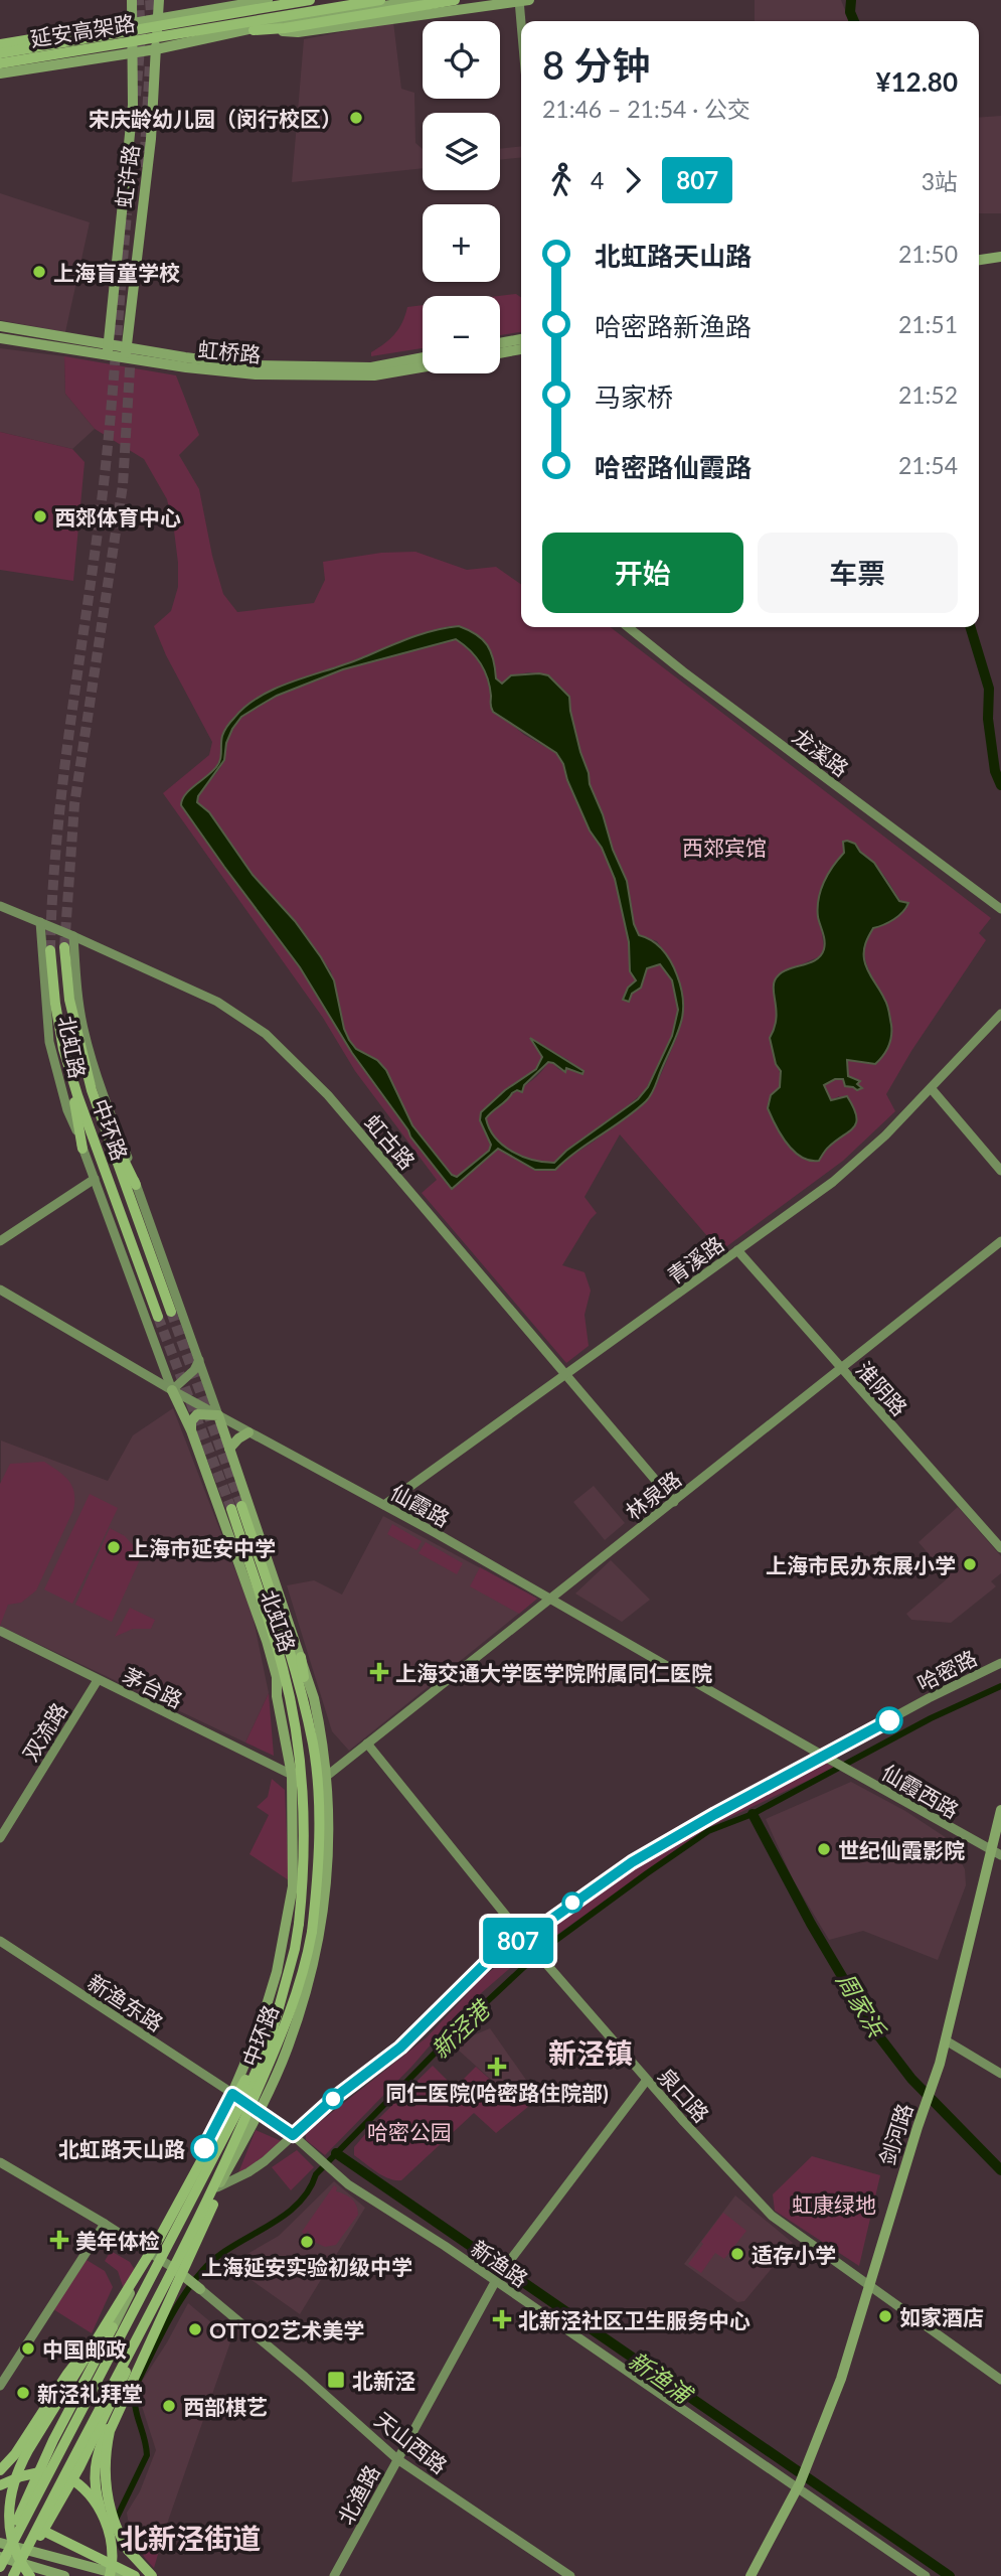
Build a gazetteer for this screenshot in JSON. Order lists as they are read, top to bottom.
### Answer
{
  "streets": {
    "highway": ["延安高架路", "中环路"],
    "main road": [
      "虹许路",
      "虹桥路",
      "北虹路",
      "剑河路",
      "天山西路"
    ],
    "street": [
      "龙溪路",
      "虹古路",
      "青溪路",
      "淮阴路",
      "林泉路",
      "仙霞路",
      "哈密路",
      "茅台路",
      "双流路",
      "仙霞西路",
      "新渔东路",
      "泉口路",
      "新渔路",
      "北渔路"
    ]
  },
  "crossings": [
    ["虹许路", "虹桥路"],
    ["北虹路", "虹古路"],
    ["北虹路", "林泉路"],
    ["北虹路", "仙霞路"],
    ["北虹路", "哈密路"],
    ["北虹路", "茅台路"],
    ["北虹路", "新渔东路"],
    ["北虹路", "新渔路"],
    ["北虹路", "天山西路"],
    ["虹古路", "青溪路"],
    ["虹古路", "林泉路"],
    ["青溪路", "淮阴路"],
    ["青溪路", "仙霞路"],
    ["淮阴路", "林泉路"],
    ["林泉路", "仙霞路"],
    ["林泉路", "泉口路"],
    ["仙霞路", "哈密路"],
    ["仙霞路", "仙霞西路"],
    ["哈密路", "仙霞西路"],
    ["哈密路", "泉口路"],
    ["哈密路", "新渔路"],
    ["茅台路", "双流路"],
    ["仙霞西路", "剑河路"],
    ["新渔东路", "新渔路"],
    ["泉口路", "剑河路"],
    ["泉口路", "北渔路"],
    ["剑河路", "新渔路"],
    ["新渔路", "北渔路"],
    ["天山西路", "北渔路"]
  ],
  "districts": ["新泾镇", "北新泾街道"],
  "water": ["周家浜", "新泾港", "新渔浦"],
  "parks": ["西郊宾馆", "哈密公园", "虹康绿地"],
  "places": {
    "other": [
      "宋庆龄幼儿园（闵行校区）",
      "上海盲童学校",
      "西郊体育中心",
      "上海市延安中学",
      "上海市民办东展小学",
      "世纪仙霞影院",
      "北虹路天山路",
      "上海延安实验初级中学",
      "适存小学",
      "如家酒店",
      "OTTO2艺术美学",
      "中国邮政",
      "新泾礼拜堂",
      "西部棋艺"
    ],
    "health": [
      "上海交通大学医学院附属同仁医院",
      "同仁医院(哈密路住院部)",
      "美年体检",
      "北新泾社区卫生服务中心"
    ],
    "transit": ["北新泾"]
  },
  "lines": ["bus line 807"],
  "page": {
    "on_map": "807",
    "map_buttons": ["+", "−"],
    "heading": ["8 分钟", "21:46 – 21:54 · 公交", "¥12.80"],
    "legs": ["4", "807", "3站"],
    "list": [
      {
        "name": "北虹路天山路",
        "value": "21:50"
      },
      {
        "name": "哈密路新渔路",
        "value": "21:51"
      },
      {
        "name": "马家桥",
        "value": "21:52"
      },
      {
        "name": "哈密路仙霞路",
        "value": "21:54"
      }
    ],
    "buttons": ["开始", "车票"]
  }
}
